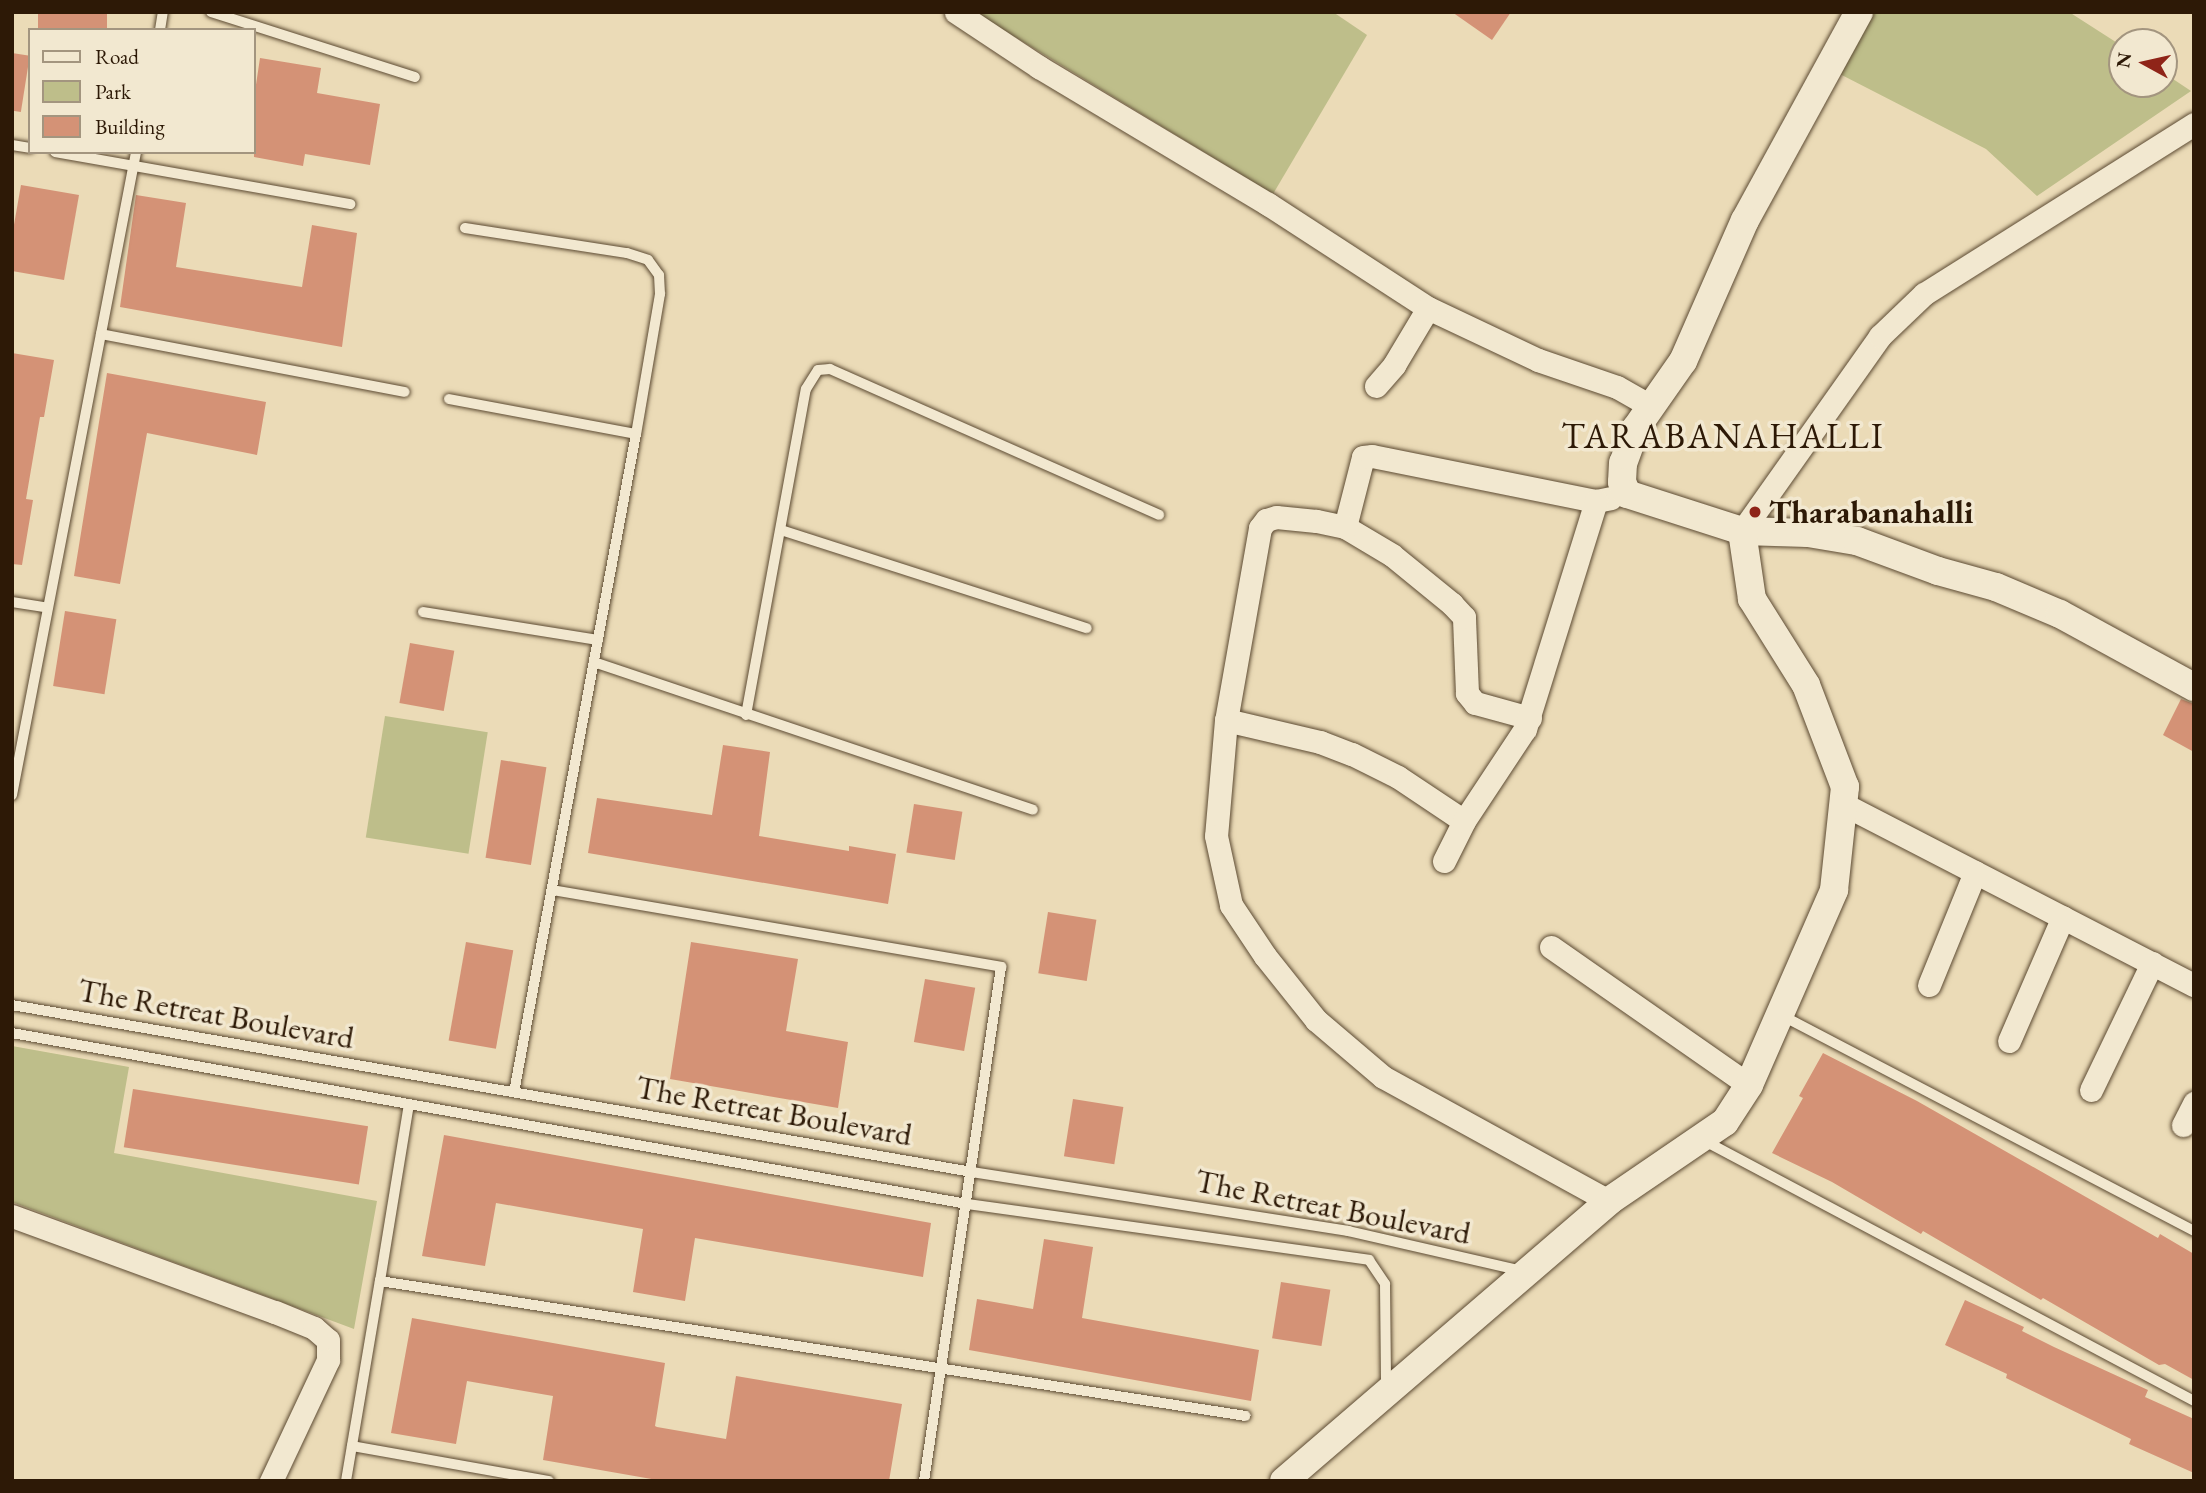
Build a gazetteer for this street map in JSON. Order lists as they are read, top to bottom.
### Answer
{
  "streets": {
    "lane": ["The Retreat Boulevard"]
  },
  "districts": ["TARABANAHALLI"],
  "places": ["Tharabanahalli"],
  "legend": ["Road", "Park", "Building"],
  "north": "left"
}
